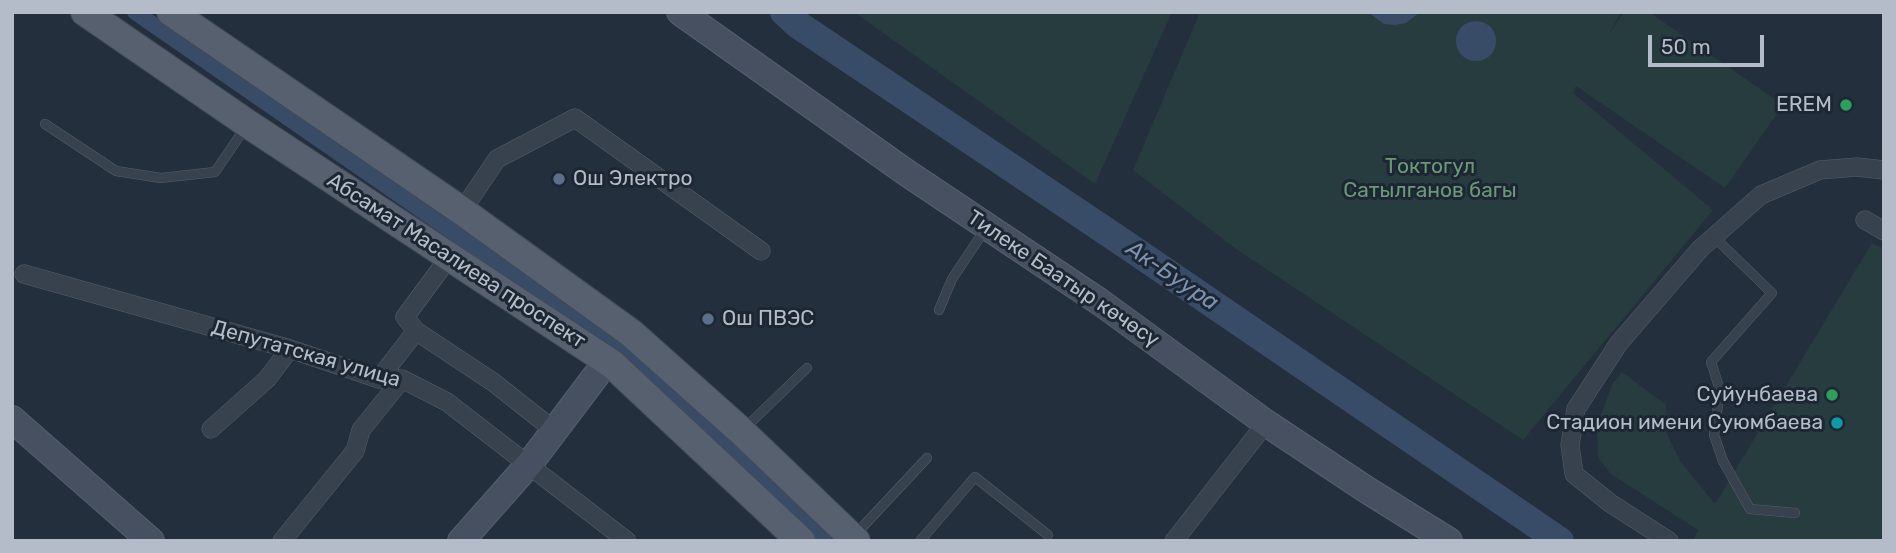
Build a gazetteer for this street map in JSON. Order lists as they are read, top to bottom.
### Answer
{
  "streets": {
    "main road": ["Абсамат Масалиева проспект"],
    "street": ["Тилеке Баатыр көчөсү", "Депутатская улица"]
  },
  "water": ["Ак-Буура"],
  "parks": ["Токтогул Сатылганов багы"],
  "places": [
    "EREM",
    "Ош Электро",
    "Ош ПВЭС",
    "Суйунбаева",
    "Стадион имени Суюмбаева"
  ],
  "scale_bar": "50 m"
}
